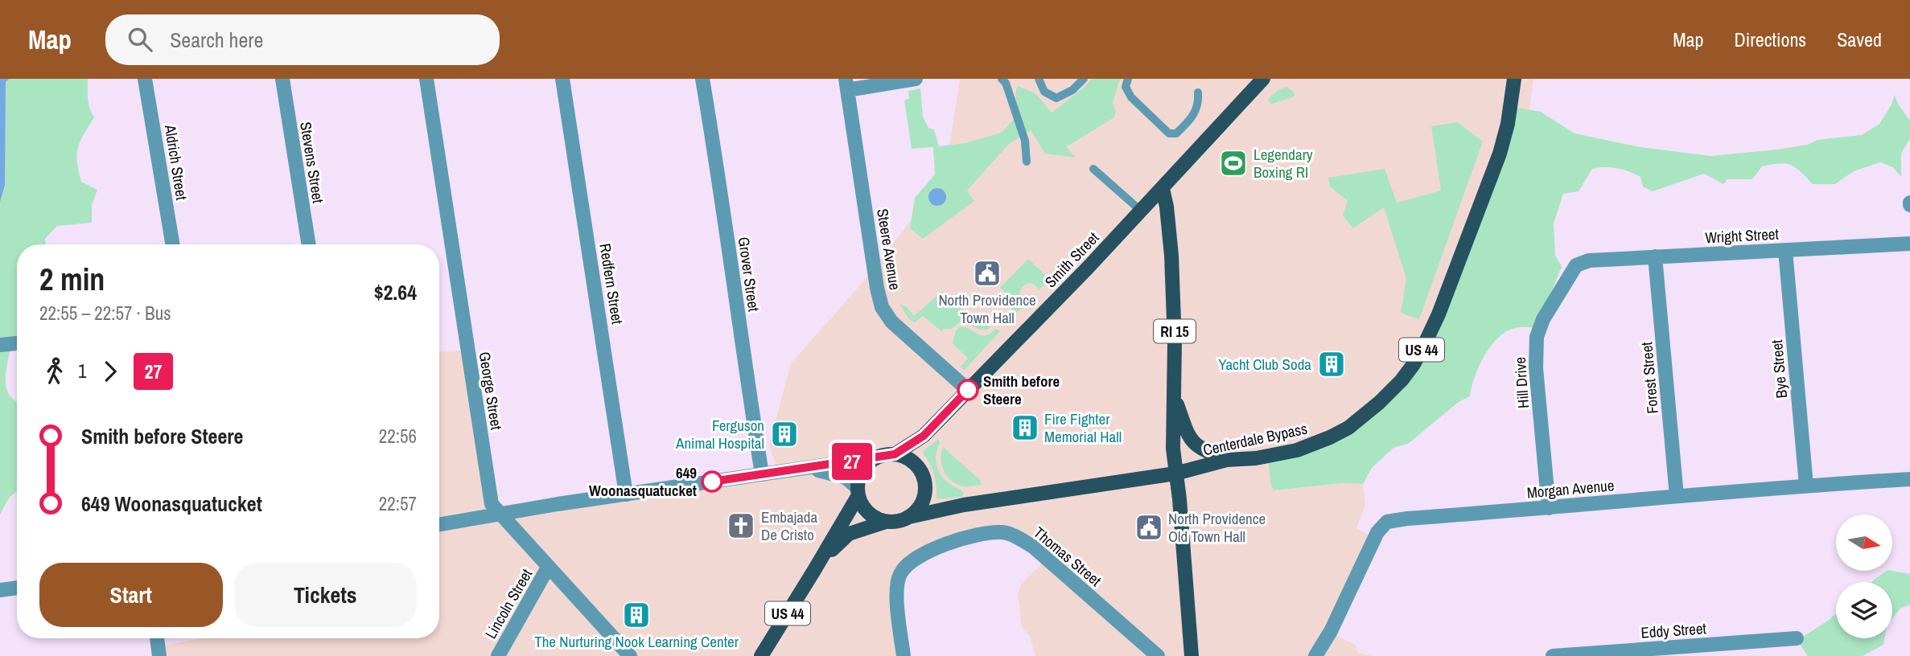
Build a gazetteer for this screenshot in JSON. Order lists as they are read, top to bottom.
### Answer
{
  "streets": {
    "main road": [
      "Smith Street",
      "RI 15",
      "US 44",
      "Centerdale Bypass"
    ],
    "street": [
      "Aldrich Street",
      "Stevens Street",
      "Wright Street",
      "Steere Avenue",
      "Grover Street",
      "Redfern Street",
      "Bye Street",
      "Forest Street",
      "Hill Drive",
      "George Street",
      "Morgan Avenue",
      "Thomas Street",
      "Lincoln Street",
      "Eddy Street"
    ]
  },
  "crossings": [
    ["Wright Street", "Bye Street"],
    ["Wright Street", "Forest Street"],
    ["Wright Street", "Hill Drive"],
    ["Steere Avenue", "Smith Street"],
    ["Smith Street", "RI 15"],
    ["Smith Street", "US 44"],
    ["Smith Street", "Centerdale Bypass"],
    ["RI 15", "Centerdale Bypass"],
    ["US 44", "Centerdale Bypass"],
    ["Bye Street", "Morgan Avenue"],
    ["Forest Street", "Morgan Avenue"],
    ["Hill Drive", "Morgan Avenue"],
    ["George Street", "Lincoln Street"]
  ],
  "places": {
    "sports": ["Legendary Boxing RI"],
    "public building": ["North Providence Town Hall", "North Providence Old Town Hall"],
    "building": [
      "Yacht Club Soda",
      "Fire Fighter Memorial Hall",
      "Ferguson Animal Hospital",
      "The Nurturing Nook Learning Center"
    ],
    "other": ["Smith before Steere", "649 Woonasquatucket"],
    "church": ["Embajada De Cristo"]
  },
  "lines": ["bus line 27"],
  "north": "right",
  "page": {
    "header": "Map",
    "search": "Search here",
    "nav": ["Map", "Directions", "Saved"],
    "on_map": "27",
    "heading": ["2 min", "22:55 – 22:57 · Bus", "$2.64"],
    "legs": ["1", "27"],
    "list": [
      {
        "name": "Smith before Steere",
        "value": "22:56"
      },
      {
        "name": "649 Woonasquatucket",
        "value": "22:57"
      }
    ],
    "buttons": ["Start", "Tickets"]
  }
}
